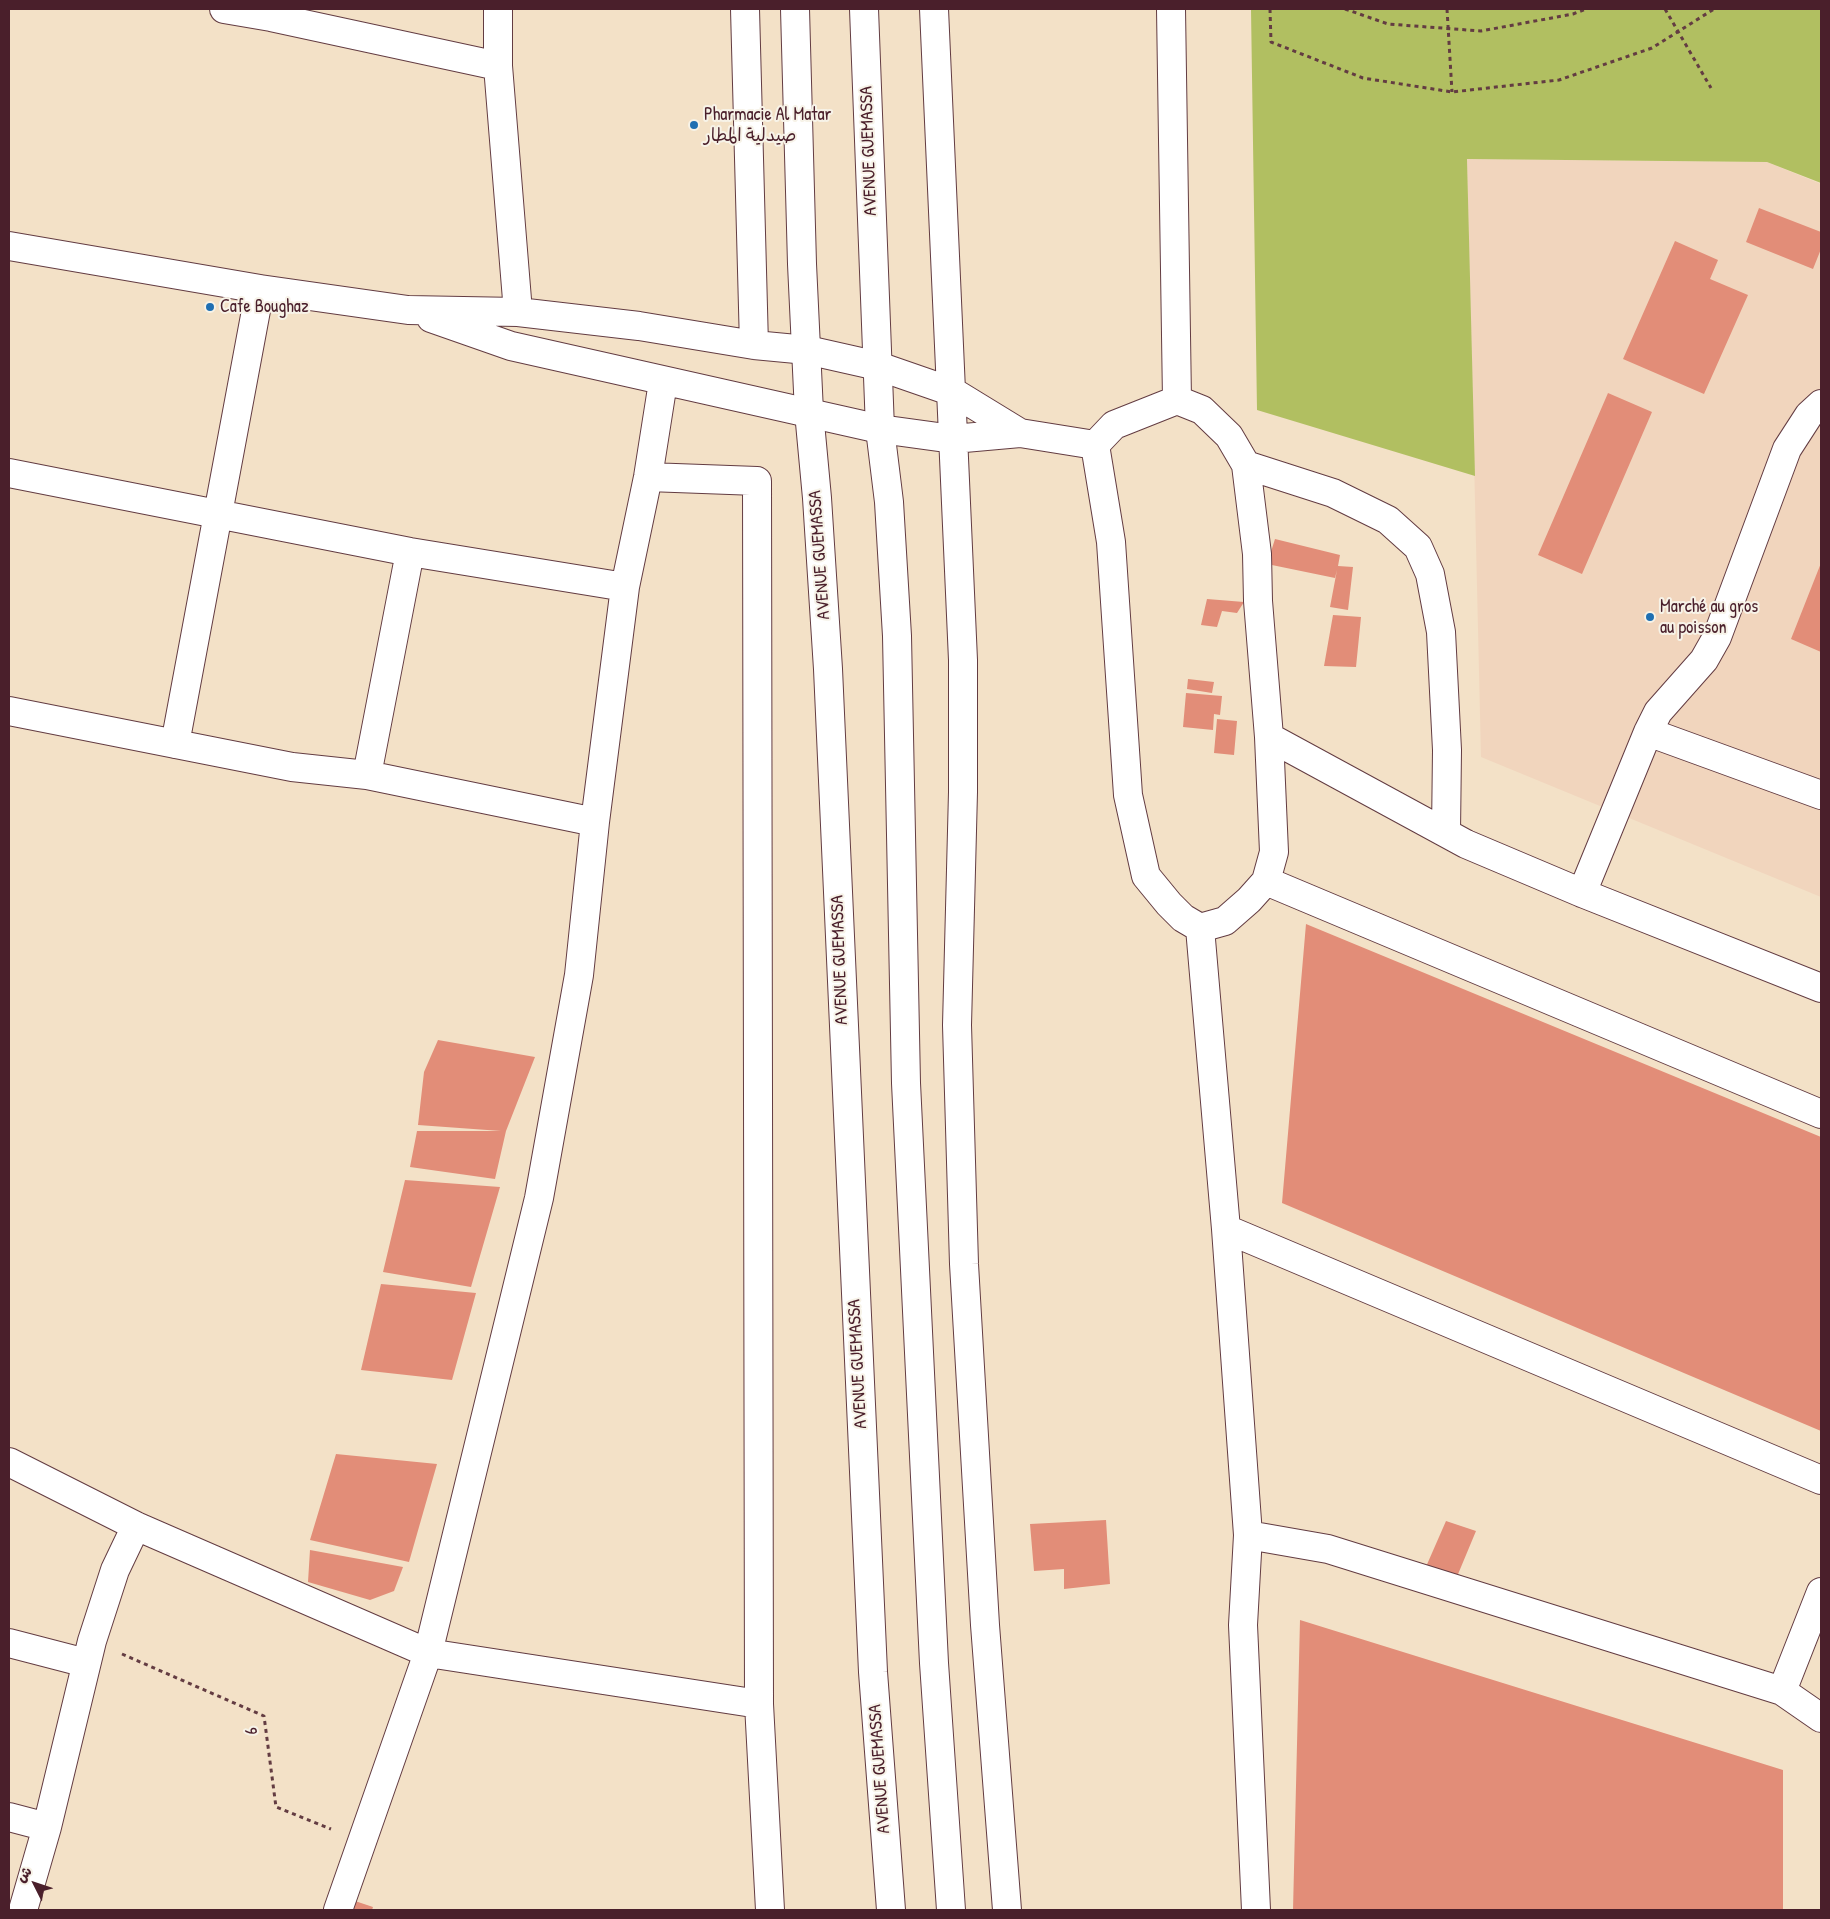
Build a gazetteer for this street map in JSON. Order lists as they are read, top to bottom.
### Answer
{
  "streets": {
    "street": ["AVENUE GUEMASSA"],
    "path": ["6"]
  },
  "places": ["Pharmacie Al Matar صيدلية المطار", "Cafe Boughaz", "Marché au gros au poisson"],
  "north": "top left"
}
